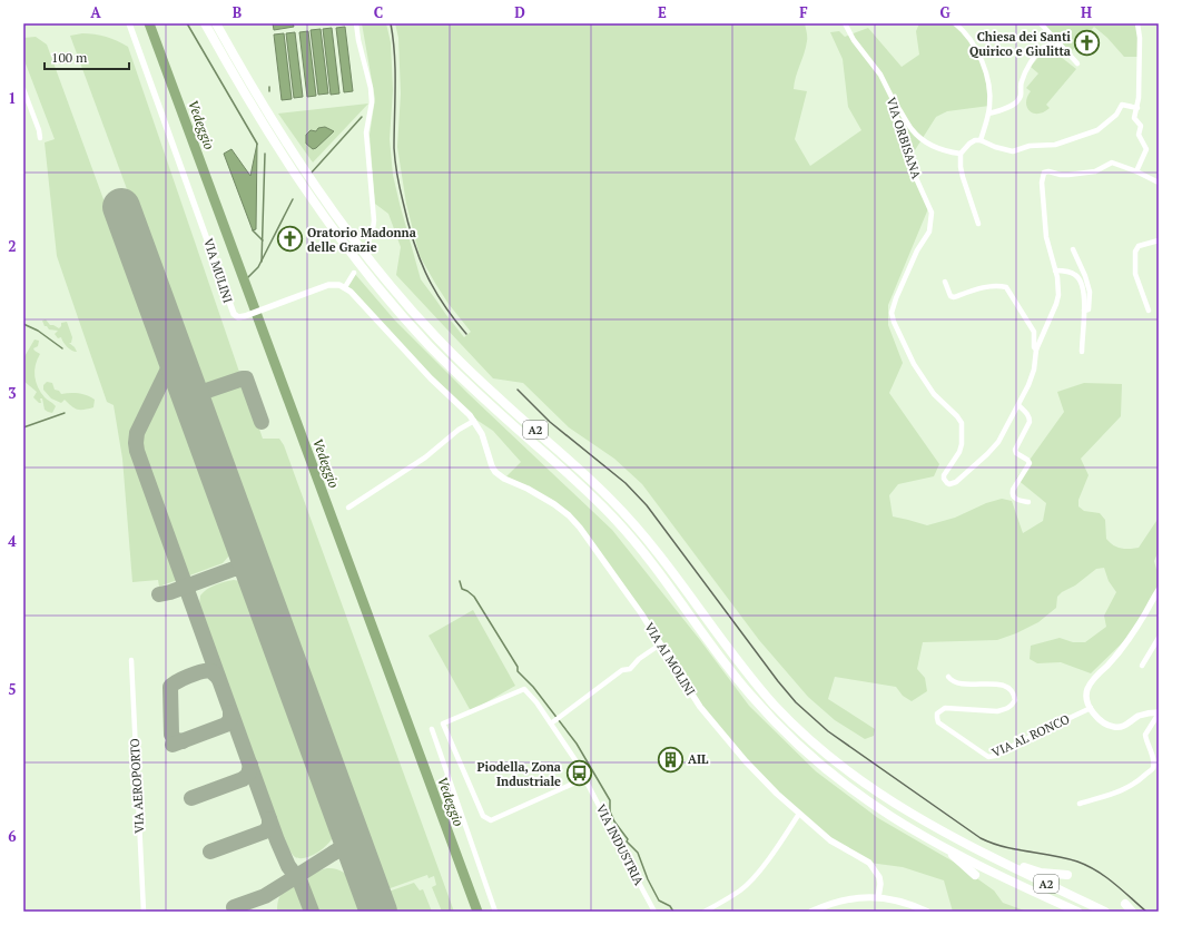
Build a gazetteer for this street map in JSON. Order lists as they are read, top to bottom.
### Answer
{
  "streets": {
    "highway": ["A2"],
    "street": [
      "VIA ORBISANA",
      "VIA MULINI",
      "VIA AI MOLINI",
      "VIA AL RONCO",
      "VIA AEROPORTO",
      "VIA INDUSTRIA"
    ]
  },
  "crossings": [
    ["VIA MULINI", "VIA AI MOLINI"]
  ],
  "water": ["Vedeggio"],
  "places": {
    "church": ["Chiesa dei Santi Quirico e Giulitta", "Oratorio Madonna delle Grazie"],
    "building": ["AIL"],
    "bus stop": ["Piodella, Zona Industriale"]
  },
  "scale_bar": "100 m",
  "grid": {
    "columns": [
      "A",
      "B",
      "C",
      "D",
      "E",
      "F",
      "G",
      "H"
    ],
    "rows": [
      "1",
      "2",
      "3",
      "4",
      "5",
      "6"
    ]
  }
}
